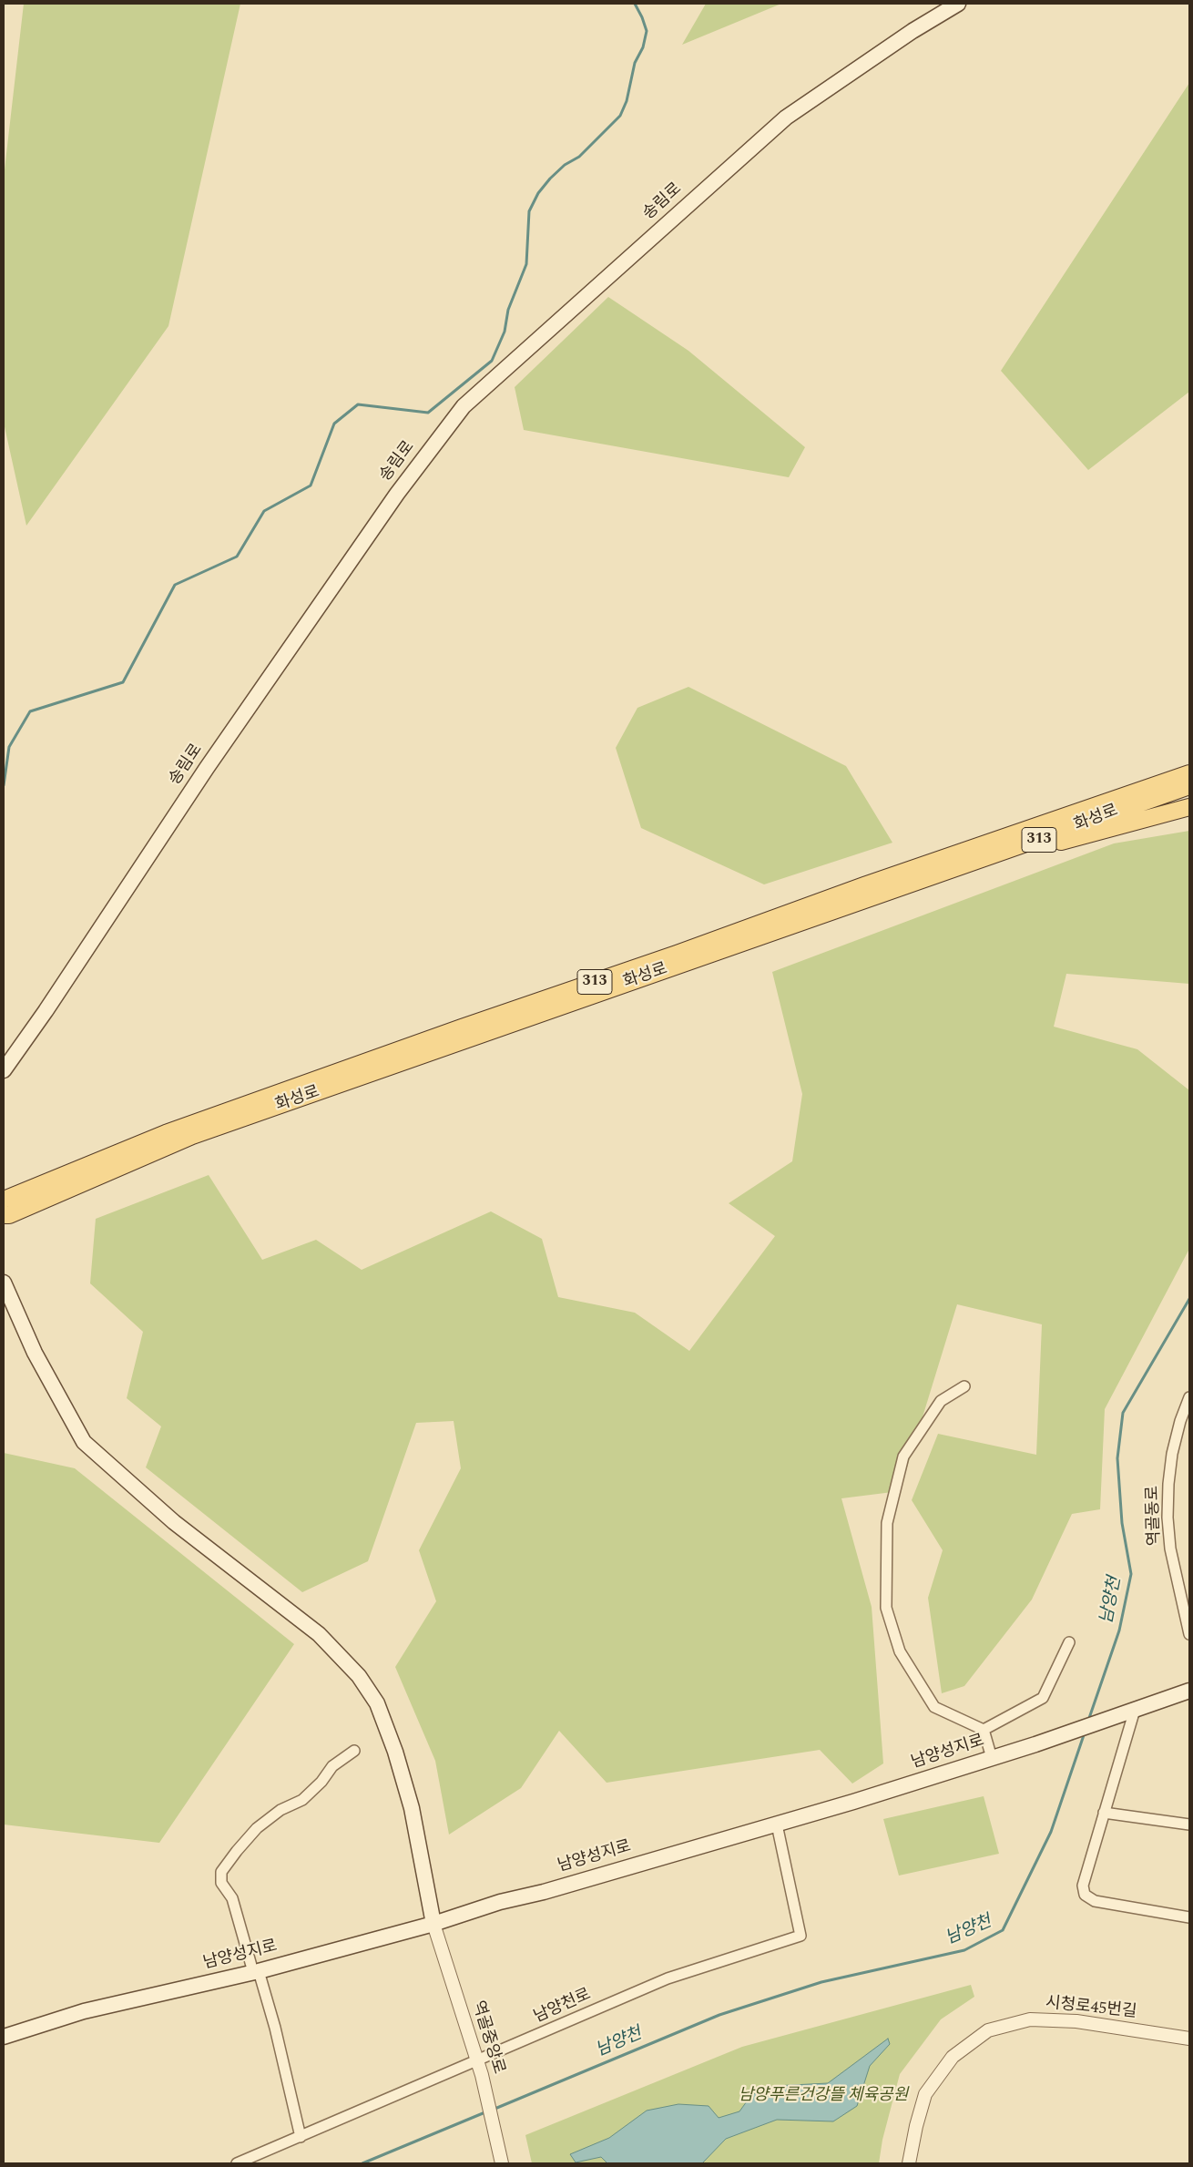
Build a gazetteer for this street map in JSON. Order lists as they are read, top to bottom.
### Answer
{
  "streets": {
    "main road": [
      "송림로",
      "화성로",
      "313",
      "남양성지로"
    ],
    "street": [
      "역골동로",
      "남양천로",
      "시청로45번길",
      "역골중앙로"
    ]
  },
  "crossings": [
    ["남양성지로", "남양천로"],
    ["남양성지로", "역골중앙로"],
    ["남양천로", "역골중앙로"]
  ],
  "water": ["남양천"],
  "parks": ["남양푸른건강뜰 체육공원"]
}
